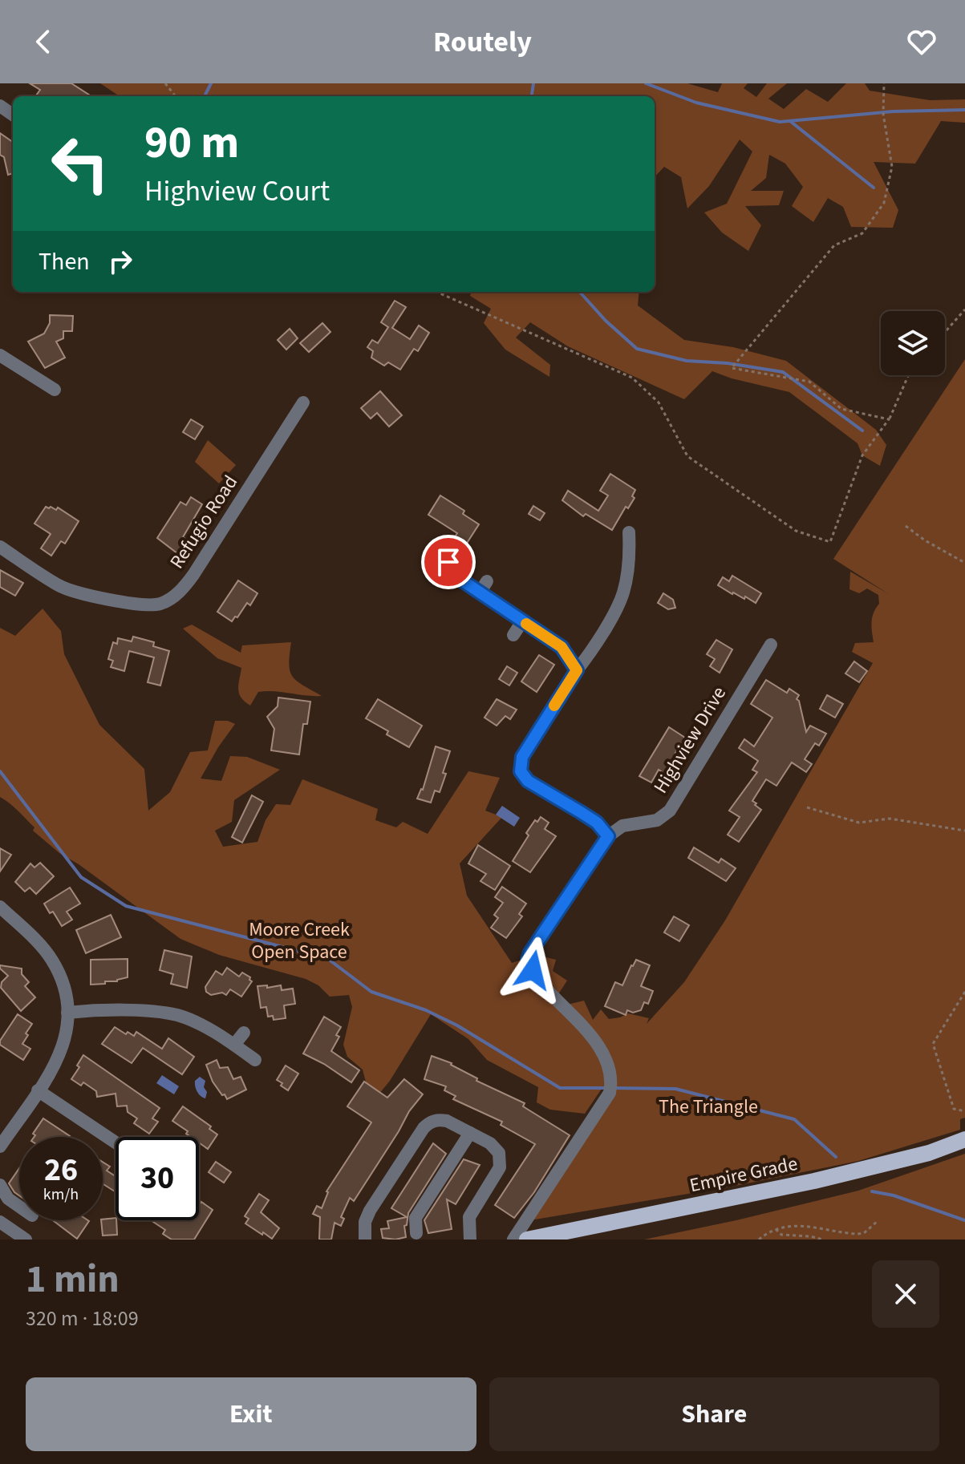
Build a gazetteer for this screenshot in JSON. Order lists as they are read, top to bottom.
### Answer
{
  "streets": {
    "main road": ["Empire Grade"],
    "street": ["Refugio Road", "Highview Drive"]
  },
  "parks": ["Moore Creek Open Space", "The Triangle"],
  "page": {
    "header": "Routely",
    "turn": ["90 m", "Highview Court"],
    "then": "Then",
    "speed": "26 km/h",
    "limit": "30",
    "heading": ["1 min", "320 m · 18:09"],
    "buttons": ["Exit", "Share"]
  }
}
